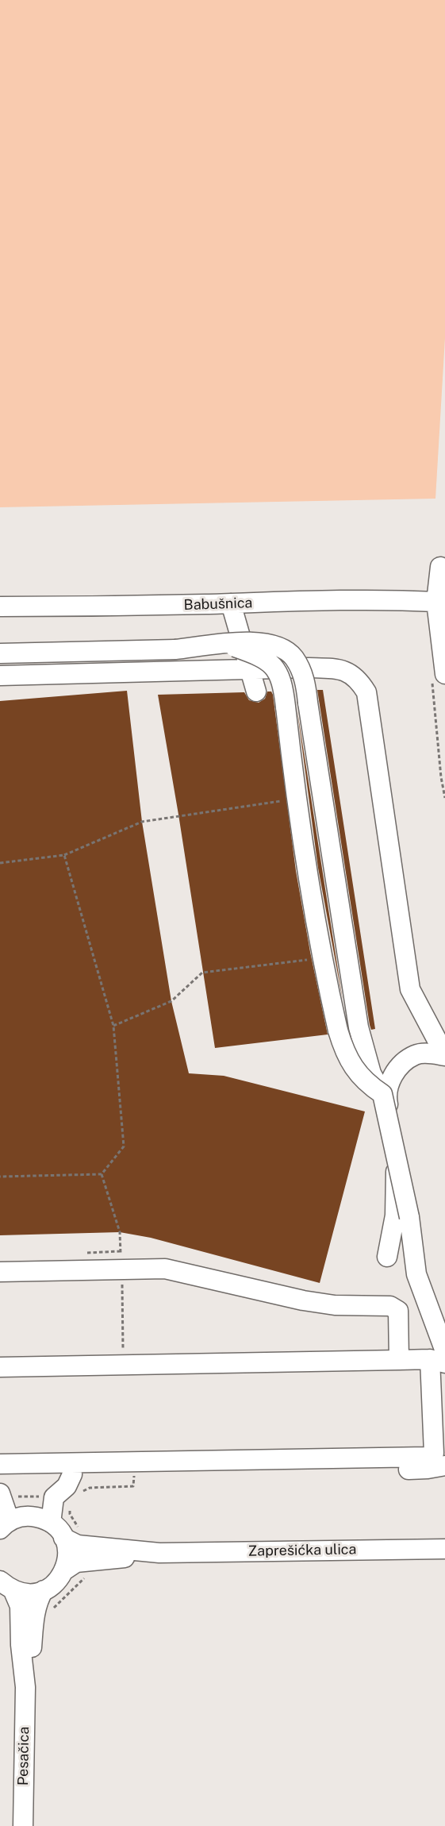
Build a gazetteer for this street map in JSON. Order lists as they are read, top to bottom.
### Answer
{
  "streets": {
    "street": ["Babušnica", "Zaprešićka ulica", "Pesačica"]
  }
}
